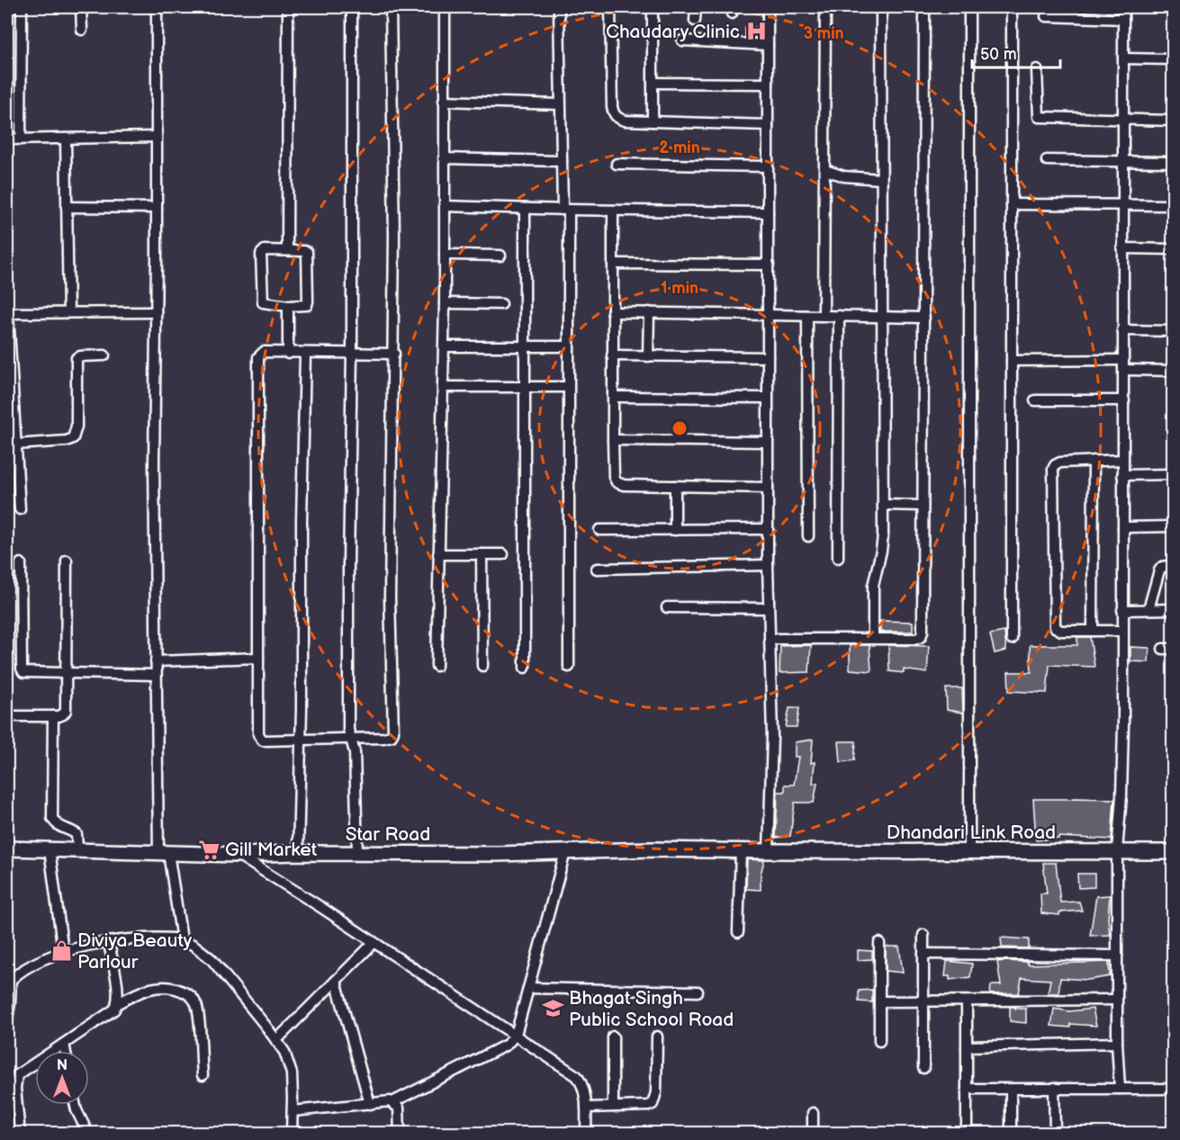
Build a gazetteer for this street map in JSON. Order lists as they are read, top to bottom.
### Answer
{
  "streets": {
    "street": ["Dhandari Link Road", "Star Road"]
  },
  "crossings": [
    ["Dhandari Link Road", "Star Road"]
  ],
  "places": {
    "hospital": ["Chaudary Clinic"],
    "supermarket": ["Gill Market"],
    "shop": ["Diviya Beauty Parlour"],
    "school or university": ["Bhagat Singh Public School Road"]
  },
  "scale_bar": "50 m",
  "north": "top",
  "rings": ["3 min", "2 min", "1 min"]
}
